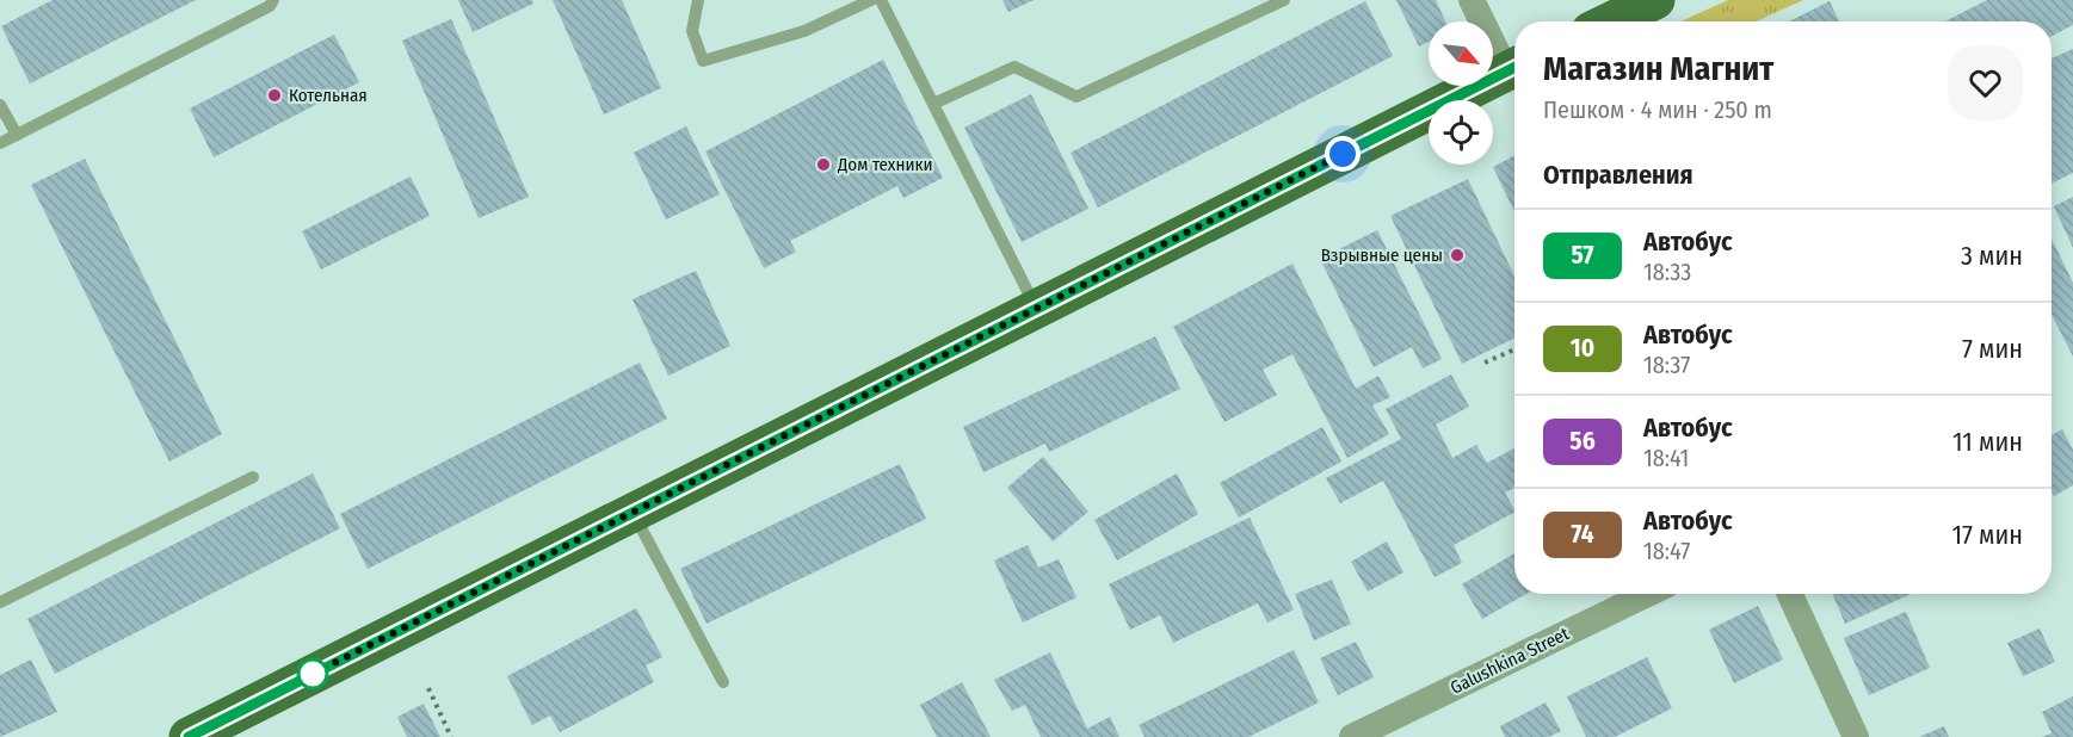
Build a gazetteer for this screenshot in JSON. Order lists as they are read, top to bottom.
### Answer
{
  "streets": {
    "street": ["Galushkina Street"]
  },
  "places": ["Котельная", "Дом техники", "Взрывные цены"],
  "lines": ["bus line 57"],
  "north": "bottom right",
  "page": {
    "heading": [
      ["Магазин Магнит", "Пешком · 4 мин · 250 m"],
      "Отправления"
    ],
    "list": [
      {
        "mark": "57",
        "name": "Автобус",
        "note": "18:33",
        "value": "3 мин"
      },
      {
        "mark": "10",
        "name": "Автобус",
        "note": "18:37",
        "value": "7 мин"
      },
      {
        "mark": "56",
        "name": "Автобус",
        "note": "18:41",
        "value": "11 мин"
      },
      {
        "mark": "74",
        "name": "Автобус",
        "note": "18:47",
        "value": "17 мин"
      }
    ]
  }
}
